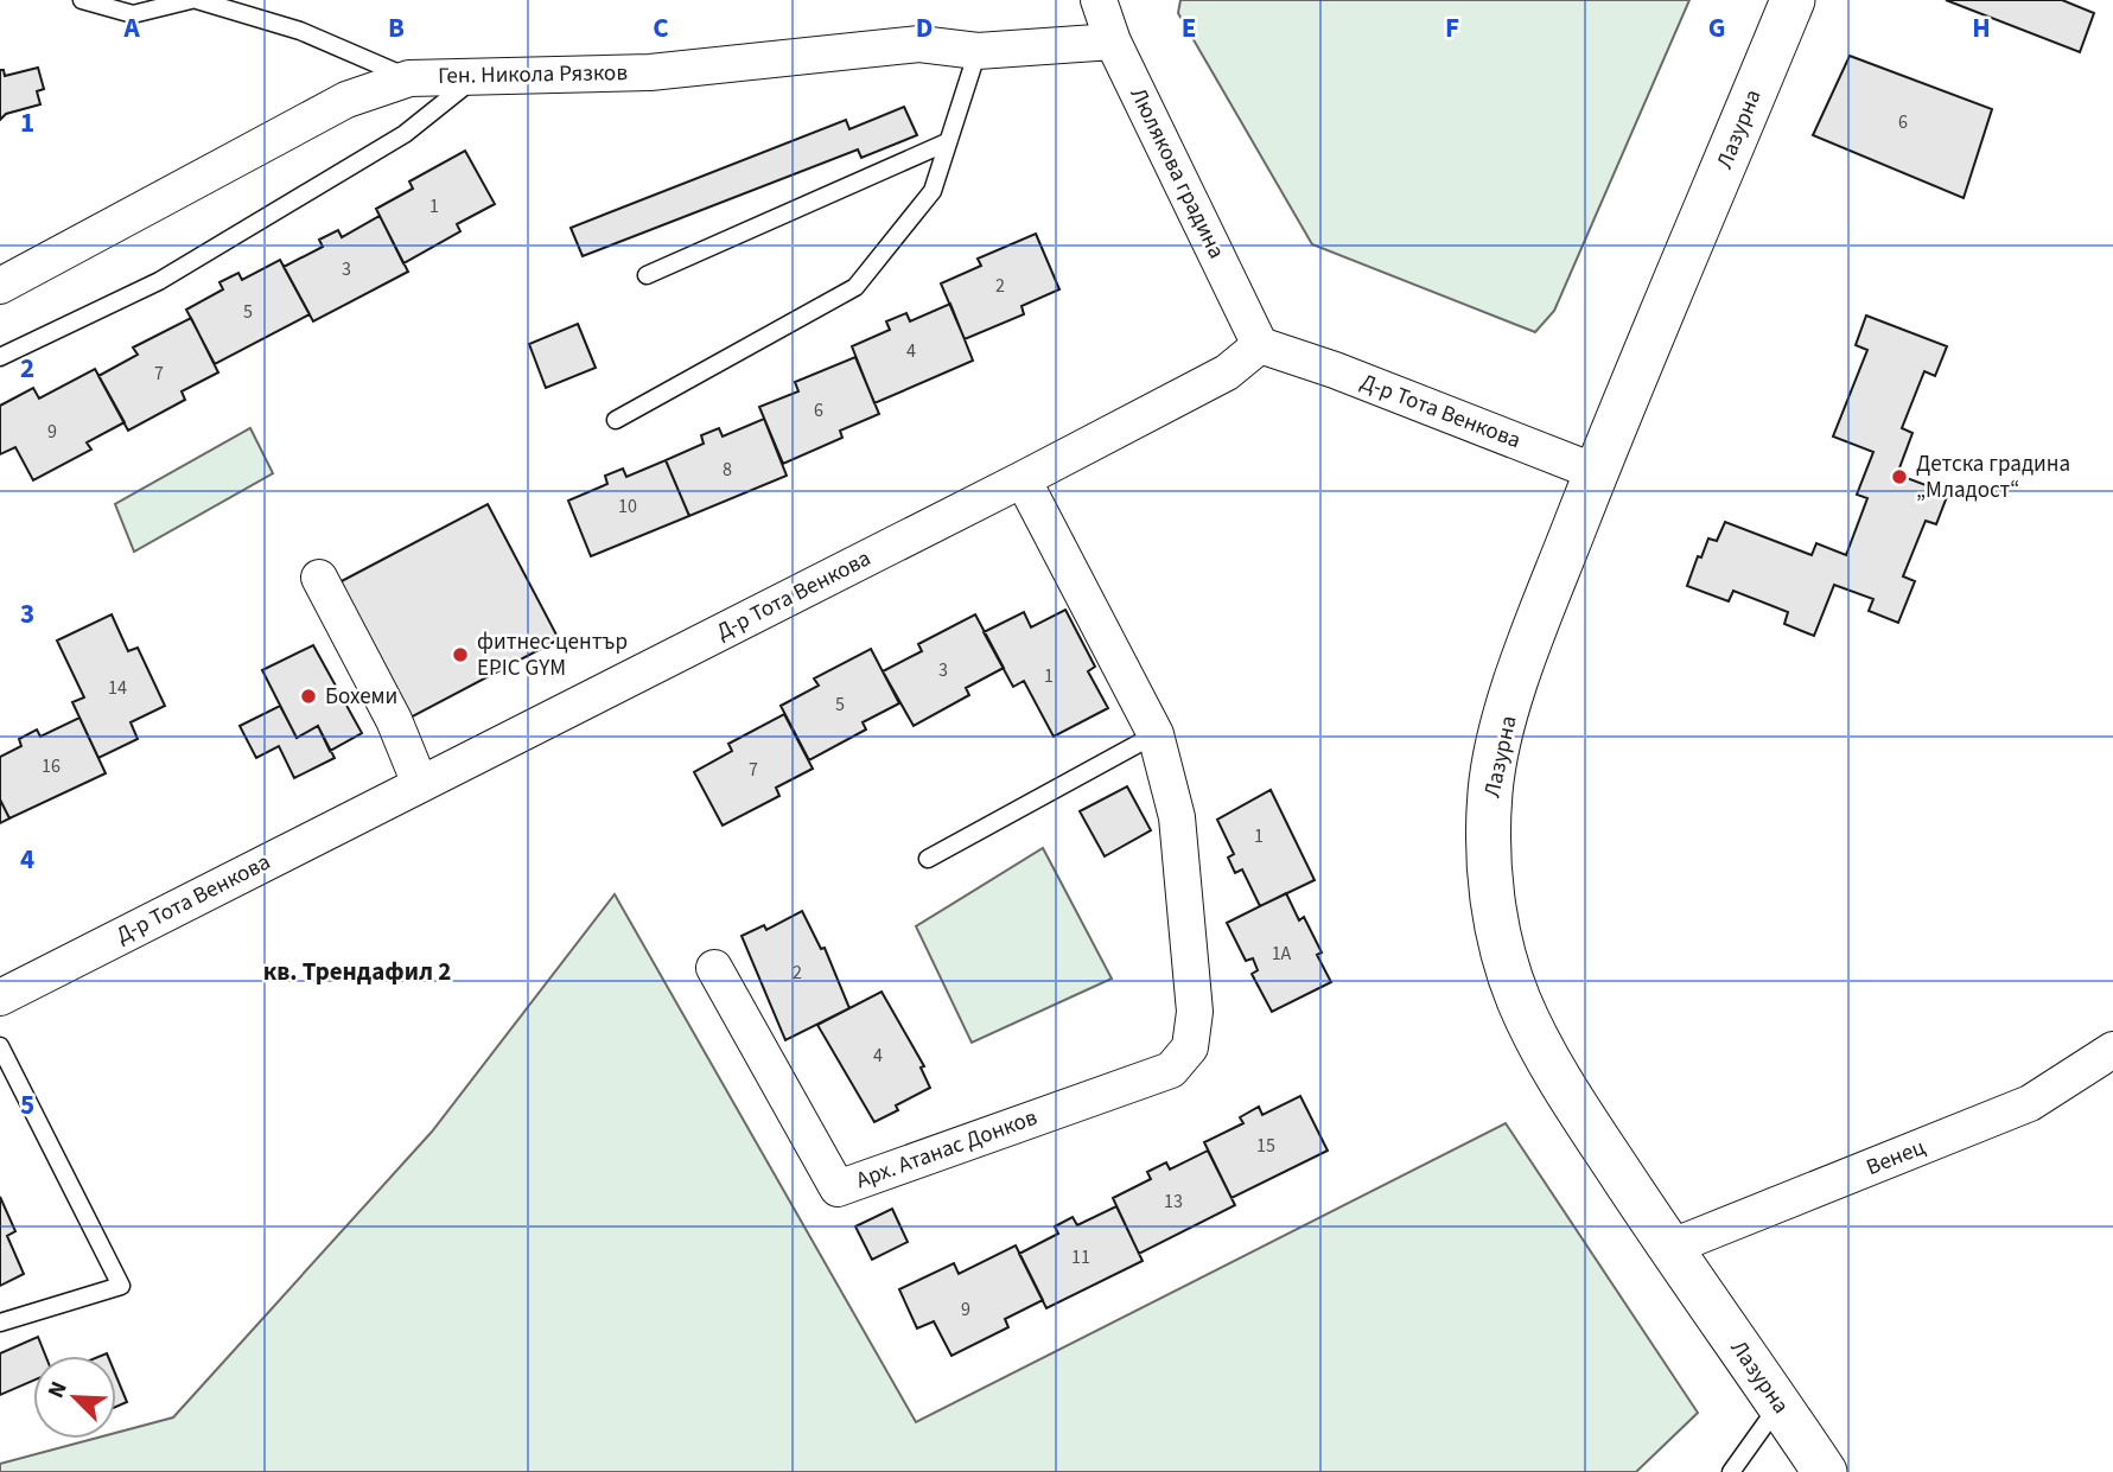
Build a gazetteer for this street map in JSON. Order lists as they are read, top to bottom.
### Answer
{
  "streets": {
    "street": [
      "Ген. Никола Рязков",
      "Лазурна",
      "Люлякова градина",
      "Д-р Тота Венкова",
      "Арх. Атанас Донков",
      "Венец"
    ]
  },
  "crossings": [
    ["Ген. Никола Рязков", "Люлякова градина"],
    ["Лазурна", "Д-р Тота Венкова"],
    ["Лазурна", "Венец"],
    ["Люлякова градина", "Д-р Тота Венкова"]
  ],
  "districts": ["кв. Трендафил 2"],
  "places": ["Детска градина „Младост“", "фитнес център EPIC GYM", "Бохеми"],
  "house_numbers": [
    "6",
    "1",
    "3",
    "2",
    "5",
    "4",
    "7",
    "6",
    "9",
    "8",
    "10",
    "3",
    "1",
    "14",
    "5",
    "16",
    "7",
    "1",
    "1А",
    "2",
    "4",
    "15",
    "13",
    "11",
    "9"
  ],
  "north": "top left",
  "grid": {
    "columns": [
      "A",
      "B",
      "C",
      "D",
      "E",
      "F",
      "G",
      "H"
    ],
    "rows": [
      "1",
      "2",
      "3",
      "4",
      "5"
    ]
  }
}
